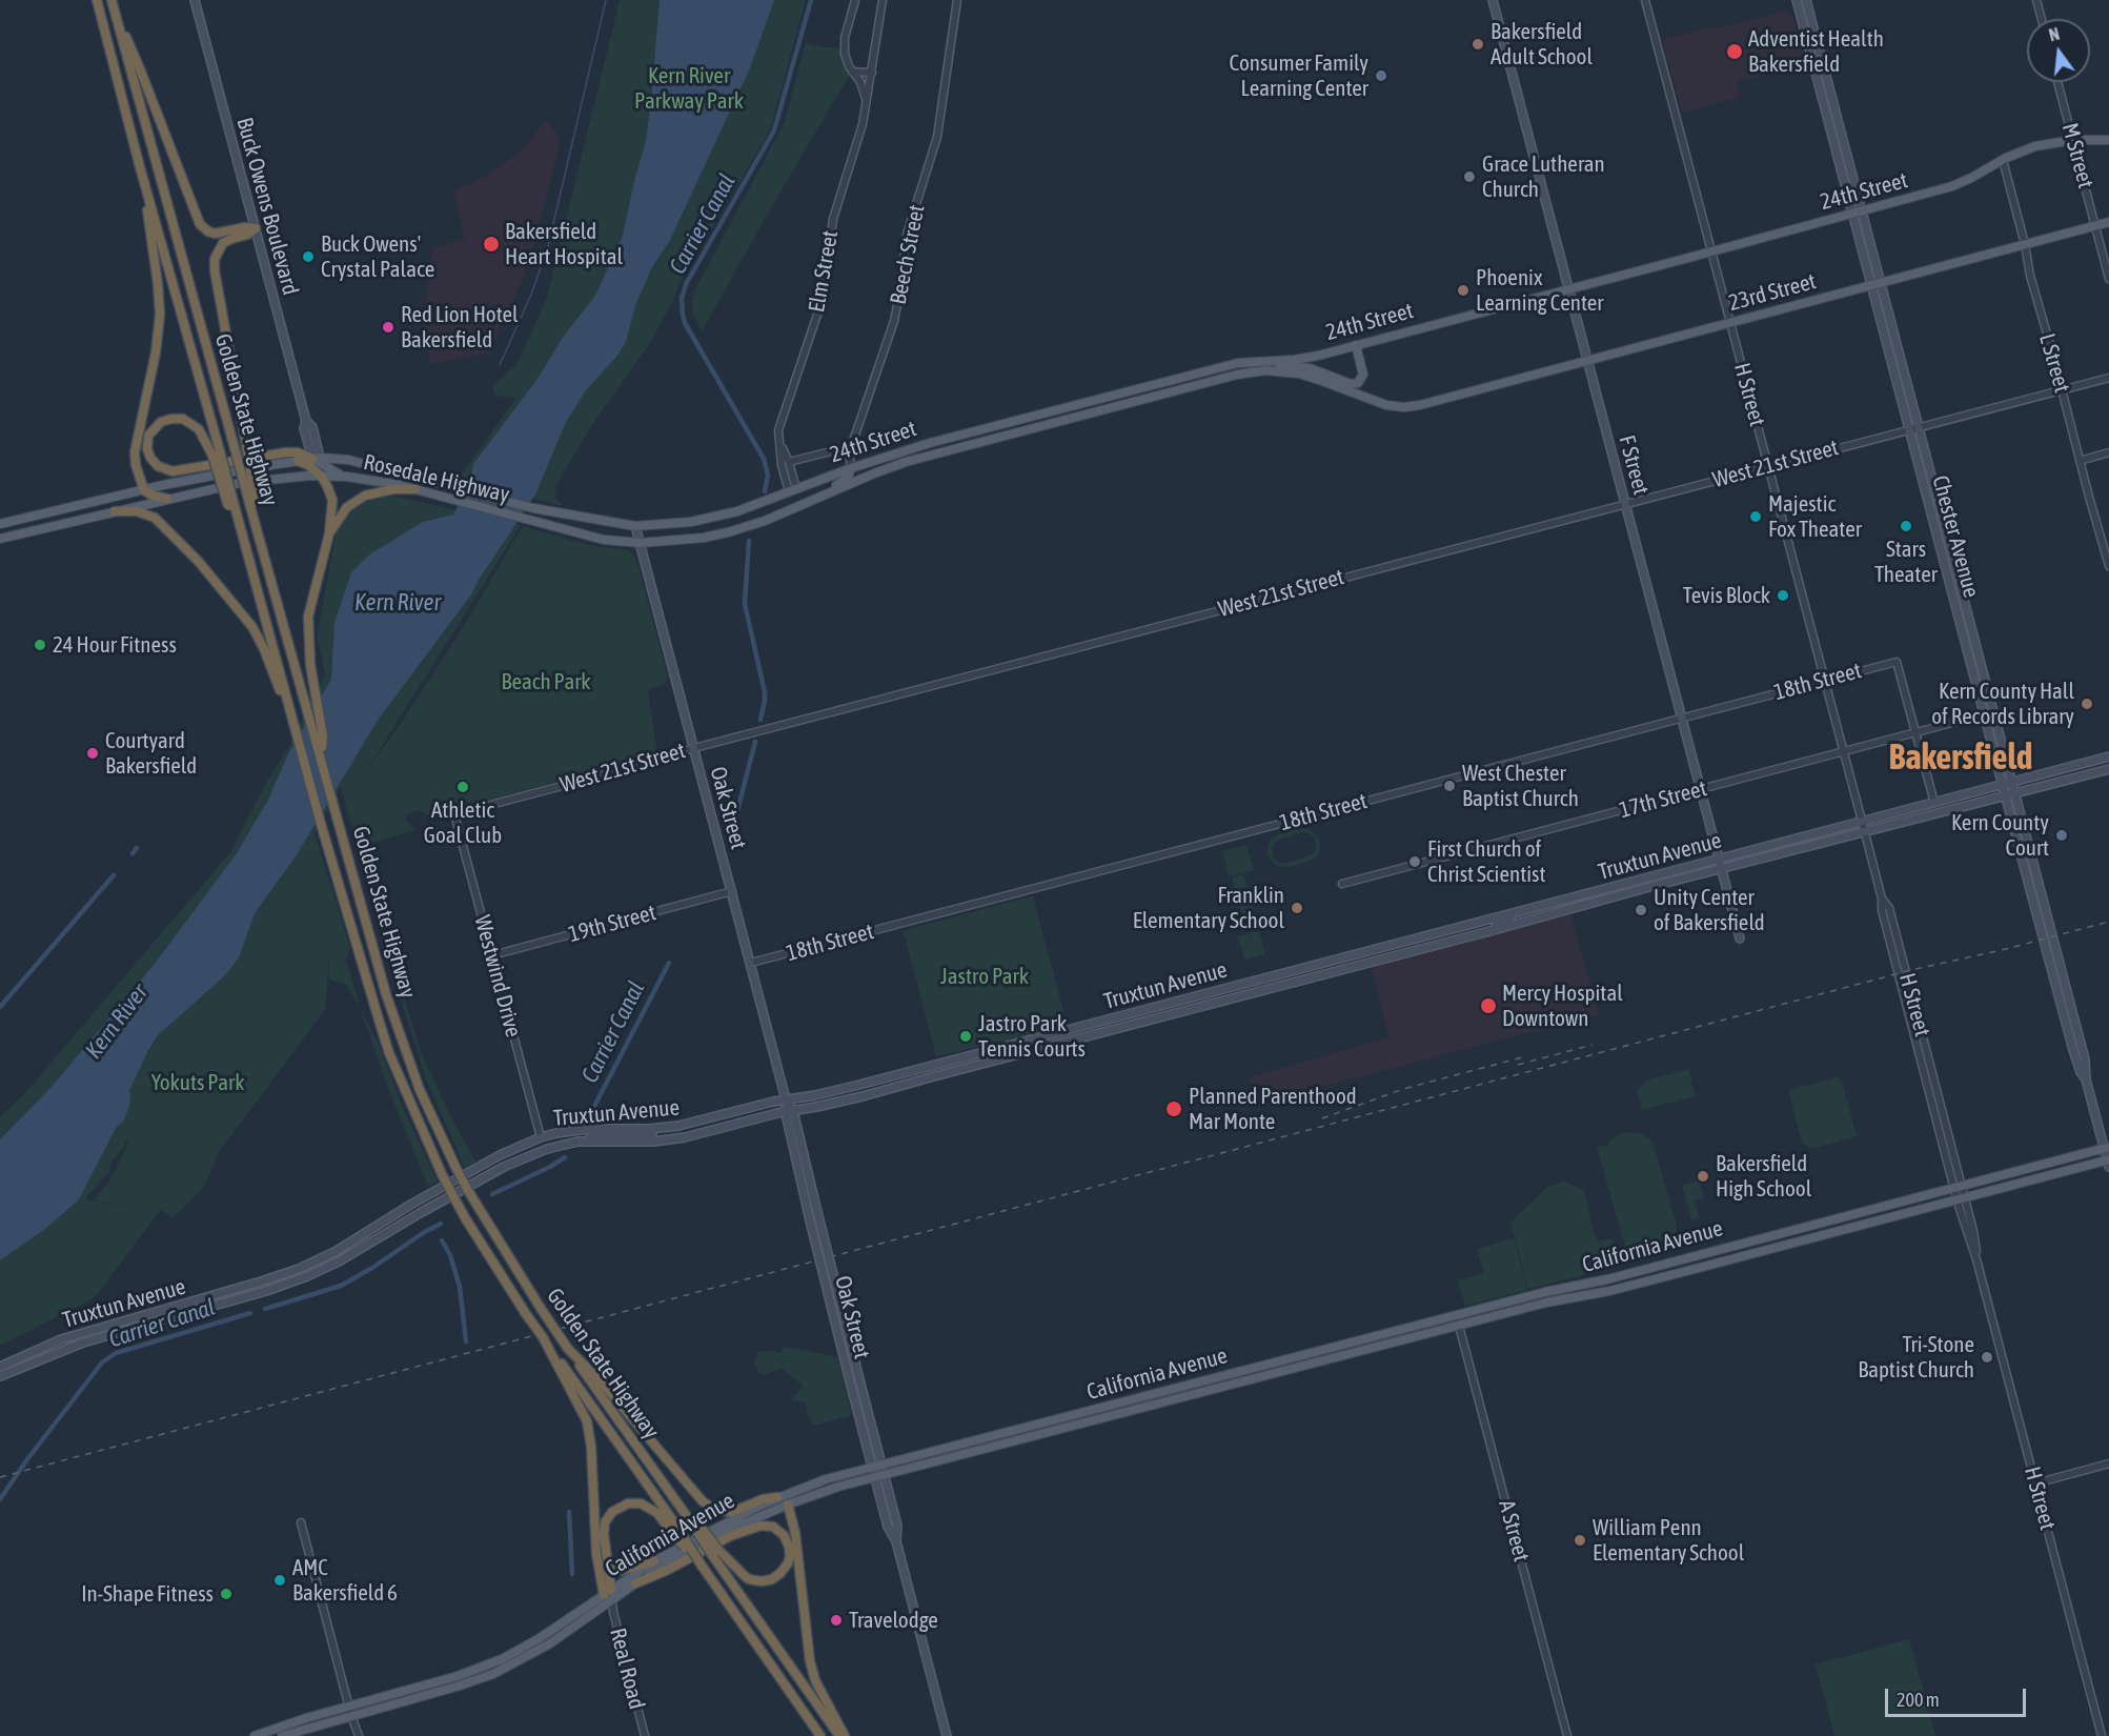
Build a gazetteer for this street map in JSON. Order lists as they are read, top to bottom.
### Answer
{
  "streets": {
    "highway": ["Golden State Highway"],
    "main road": [
      "24th Street",
      "Buck Owens Boulevard",
      "23rd Street",
      "F Street",
      "Rosedale Highway",
      "Chester Avenue",
      "Oak Street",
      "Truxtun Avenue",
      "California Avenue"
    ],
    "street": [
      "M Street",
      "Beech Street",
      "Elm Street",
      "L Street",
      "H Street",
      "West 21st Street",
      "18th Street",
      "17th Street",
      "19th Street",
      "Westwind Drive",
      "A Street",
      "Real Road"
    ]
  },
  "crossings": [
    ["M Street", "24th Street"],
    ["M Street", "23rd Street"],
    ["24th Street", "Beech Street"],
    ["24th Street", "Elm Street"],
    ["24th Street", "23rd Street"],
    ["24th Street", "L Street"],
    ["24th Street", "H Street"],
    ["24th Street", "F Street"],
    ["24th Street", "Rosedale Highway"],
    ["24th Street", "Chester Avenue"],
    ["24th Street", "Oak Street"],
    ["Buck Owens Boulevard", "Rosedale Highway"],
    ["23rd Street", "L Street"],
    ["23rd Street", "H Street"],
    ["23rd Street", "F Street"],
    ["23rd Street", "Chester Avenue"],
    ["L Street", "West 21st Street"],
    ["H Street", "West 21st Street"],
    ["H Street", "18th Street"],
    ["H Street", "17th Street"],
    ["H Street", "Truxtun Avenue"],
    ["H Street", "California Avenue"],
    ["West 21st Street", "F Street"],
    ["West 21st Street", "Chester Avenue"],
    ["West 21st Street", "Oak Street"],
    ["West 21st Street", "Westwind Drive"],
    ["F Street", "18th Street"],
    ["F Street", "17th Street"],
    ["F Street", "Truxtun Avenue"],
    ["Rosedale Highway", "Oak Street"],
    ["Chester Avenue", "17th Street"],
    ["Chester Avenue", "Truxtun Avenue"],
    ["Chester Avenue", "California Avenue"],
    ["18th Street", "17th Street"],
    ["18th Street", "Oak Street"],
    ["Oak Street", "Truxtun Avenue"],
    ["Oak Street", "19th Street"],
    ["Oak Street", "California Avenue"],
    ["Truxtun Avenue", "Westwind Drive"],
    ["19th Street", "Westwind Drive"],
    ["California Avenue", "A Street"],
    ["California Avenue", "Real Road"]
  ],
  "districts": ["Bakersfield"],
  "water": ["Carrier Canal", "Kern River"],
  "parks": [
    "Kern River Parkway Park",
    "Beach Park",
    "Jastro Park",
    "Yokuts Park"
  ],
  "places": [
    "Bakersfield Adult School",
    "Adventist Health Bakersfield",
    "Consumer Family Learning Center",
    "Grace Lutheran Church",
    "Bakersfield Heart Hospital",
    "Buck Owens' Crystal Palace",
    "Phoenix Learning Center",
    "Red Lion Hotel Bakersfield",
    "Majestic Fox Theater",
    "Stars Theater",
    "Tevis Block",
    "24 Hour Fitness",
    "Kern County Hall of Records Library",
    "Courtyard Bakersfield",
    "West Chester Baptist Church",
    "Athletic Goal Club",
    "Kern County Court",
    "First Church of Christ Scientist",
    "Franklin Elementary School",
    "Unity Center of Bakersfield",
    "Mercy Hospital Downtown",
    "Jastro Park Tennis Courts",
    "Planned Parenthood Mar Monte",
    "Bakersfield High School",
    "Tri-Stone Baptist Church",
    "William Penn Elementary School",
    "AMC Bakersfield 6",
    "In-Shape Fitness",
    "Travelodge"
  ],
  "scale_bar": "200 m",
  "north": "top"
}
